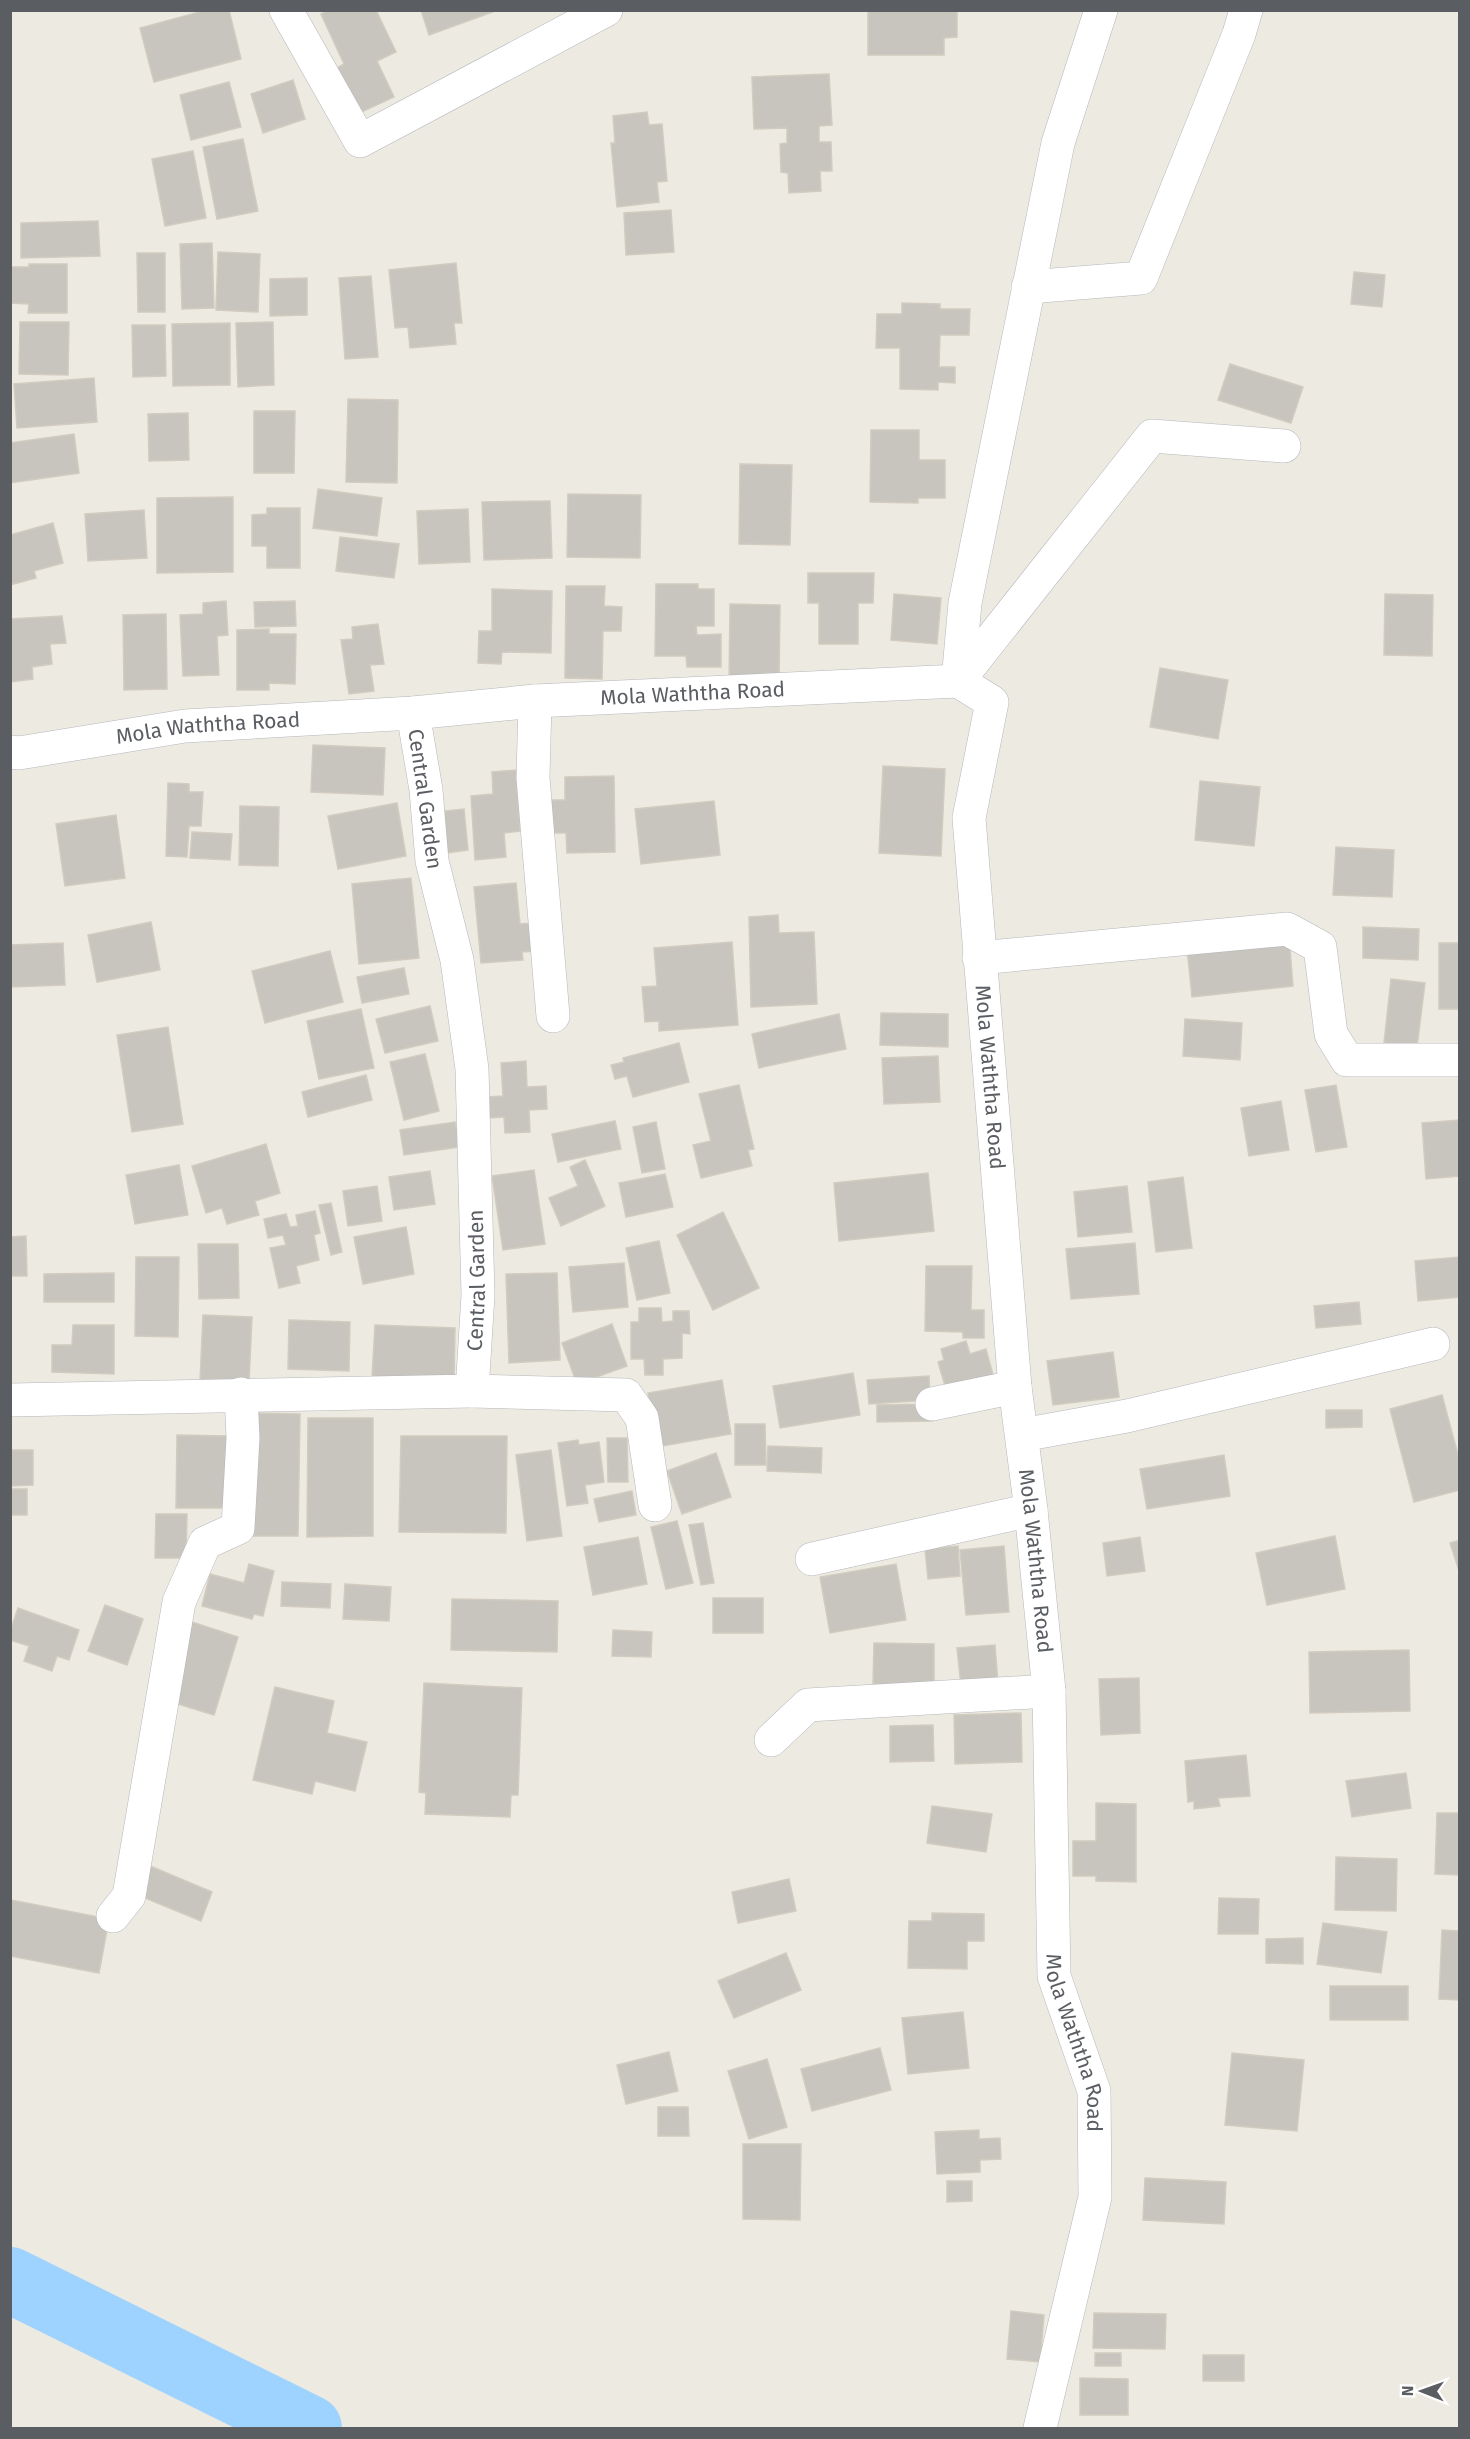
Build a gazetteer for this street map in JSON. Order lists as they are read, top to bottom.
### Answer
{
  "streets": {
    "street": ["Mola Waththa Road", "Central Garden"]
  },
  "crossings": [
    ["Mola Waththa Road", "Central Garden"]
  ],
  "north": "left"
}
